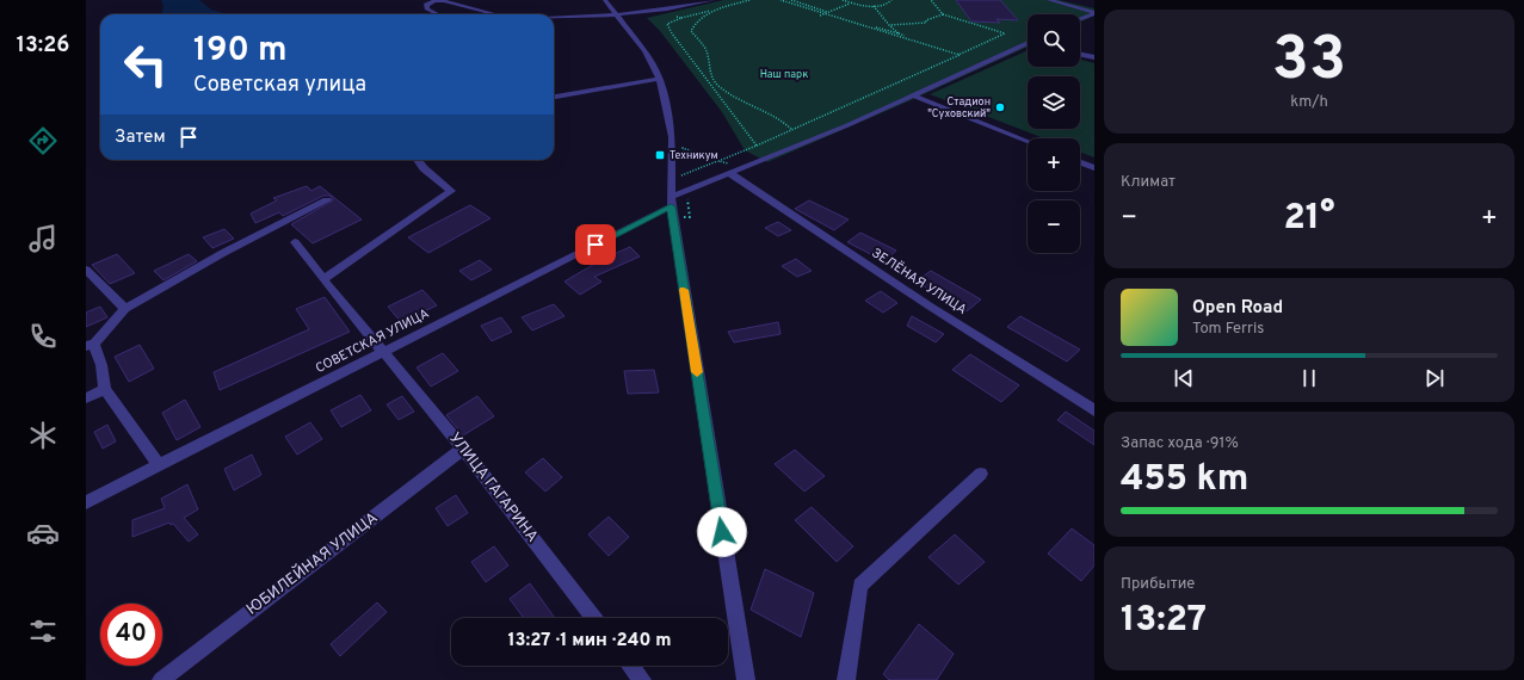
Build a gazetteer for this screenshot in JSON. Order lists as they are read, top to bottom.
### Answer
{
  "streets": {
    "street": [
      "ЗЕЛЁНАЯ УЛИЦА",
      "СОВЕТСКАЯ УЛИЦА",
      "УЛИЦА ГАГАРИНА",
      "ЮБИЛЕЙНАЯ УЛИЦА"
    ]
  },
  "crossings": [
    ["ЗЕЛЁНАЯ УЛИЦА", "СОВЕТСКАЯ УЛИЦА"],
    ["СОВЕТСКАЯ УЛИЦА", "УЛИЦА ГАГАРИНА"],
    ["УЛИЦА ГАГАРИНА", "ЮБИЛЕЙНАЯ УЛИЦА"]
  ],
  "parks": ["Наш парк"],
  "places": {
    "other": ["Стадион \"Суховский\""],
    "transit": ["Техникум"]
  },
  "page": {
    "tabs": "13:26",
    "tile": [
      ["33", "km/h"],
      "Климат",
      ["Запас хода · 91%", "455 km"],
      ["Прибытие", "13:27"]
    ],
    "map_buttons": ["+", "−"],
    "turn": ["190 m", "Советская улица"],
    "then": "Затем",
    "heat": ["−", "21°", "+"],
    "song": ["Open Road", "Tom Ferris"],
    "limit": "40",
    "trip": "13:27 · 1 мин · 240 m"
  }
}
